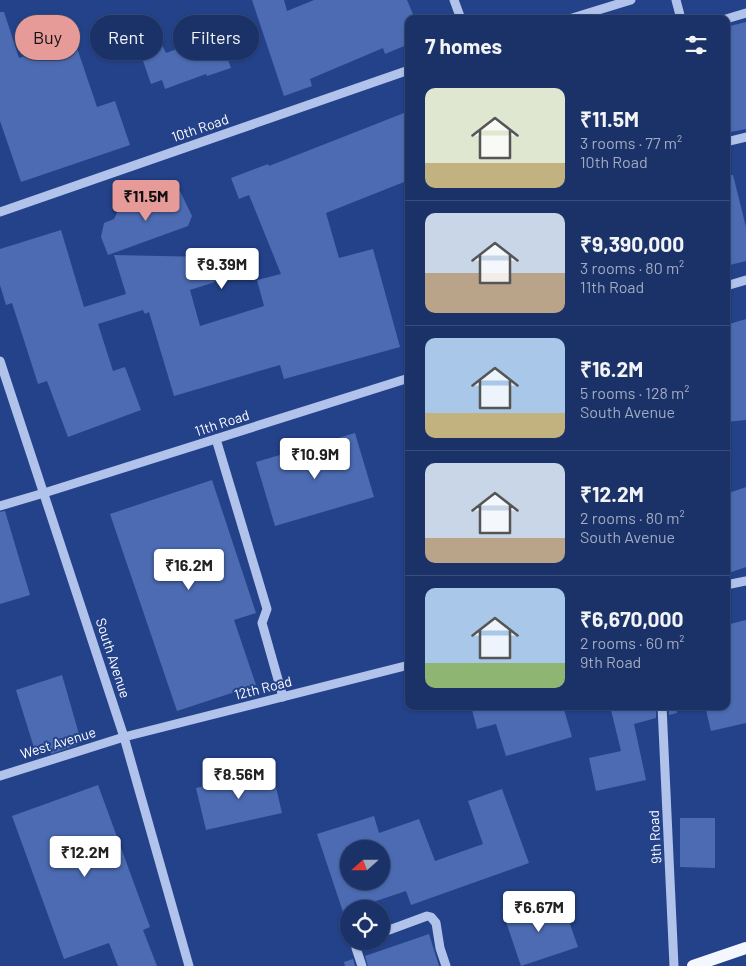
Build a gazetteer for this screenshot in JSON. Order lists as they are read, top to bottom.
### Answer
{
  "streets": {
    "street": [
      "10th Road",
      "11th Road",
      "South Avenue",
      "12th Road",
      "West Avenue",
      "9th Road"
    ]
  },
  "crossings": [
    ["11th Road", "South Avenue"],
    ["South Avenue", "12th Road"],
    ["South Avenue", "West Avenue"],
    ["12th Road", "West Avenue"]
  ],
  "north": "left",
  "page": {
    "chip": ["Buy", "Rent", "Filters"],
    "heading": "7 homes",
    "list": [
      {
        "name": "₹11.5M",
        "note": "3 rooms · 77 m² · 10th Road"
      },
      {
        "name": "₹9,390,000",
        "note": "3 rooms · 80 m² · 11th Road"
      },
      {
        "name": "₹16.2M",
        "note": "5 rooms · 128 m² · South Avenue"
      },
      {
        "name": "₹12.2M",
        "note": "2 rooms · 80 m² · South Avenue"
      },
      {
        "name": "₹6,670,000",
        "note": "2 rooms · 60 m² · 9th Road"
      }
    ],
    "price": [
      "₹11.5M",
      "₹9.39M",
      "₹10.9M",
      "₹16.2M",
      "₹8.56M",
      "₹12.2M",
      "₹6.67M"
    ]
  }
}
